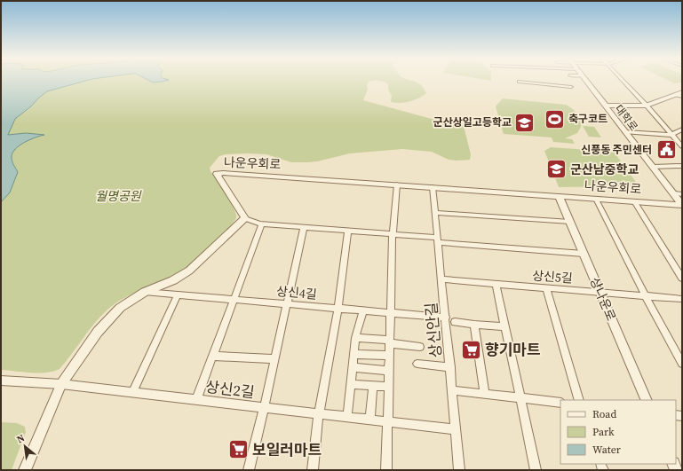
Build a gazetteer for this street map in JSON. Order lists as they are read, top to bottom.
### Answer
{
  "streets": {
    "street": [
      "대학로",
      "나운우회로",
      "상신5길",
      "상신4길",
      "상나운로",
      "상신안길",
      "상신2길"
    ]
  },
  "crossings": [
    ["대학로", "나운우회로"],
    ["나운우회로", "상나운로"],
    ["나운우회로", "상신안길"],
    ["상신5길", "상나운로"],
    ["상신5길", "상신안길"],
    ["상신4길", "상신안길"],
    ["상신안길", "상신2길"]
  ],
  "parks": ["월명공원"],
  "places": {
    "sports": ["축구코트"],
    "school or university": ["군산상일고등학교", "군산남중학교"],
    "public building": ["신풍동 주민센터"],
    "supermarket": ["향기마트", "보일러마트"]
  },
  "legend": ["Road", "Park", "Water"],
  "north": "top left"
}
